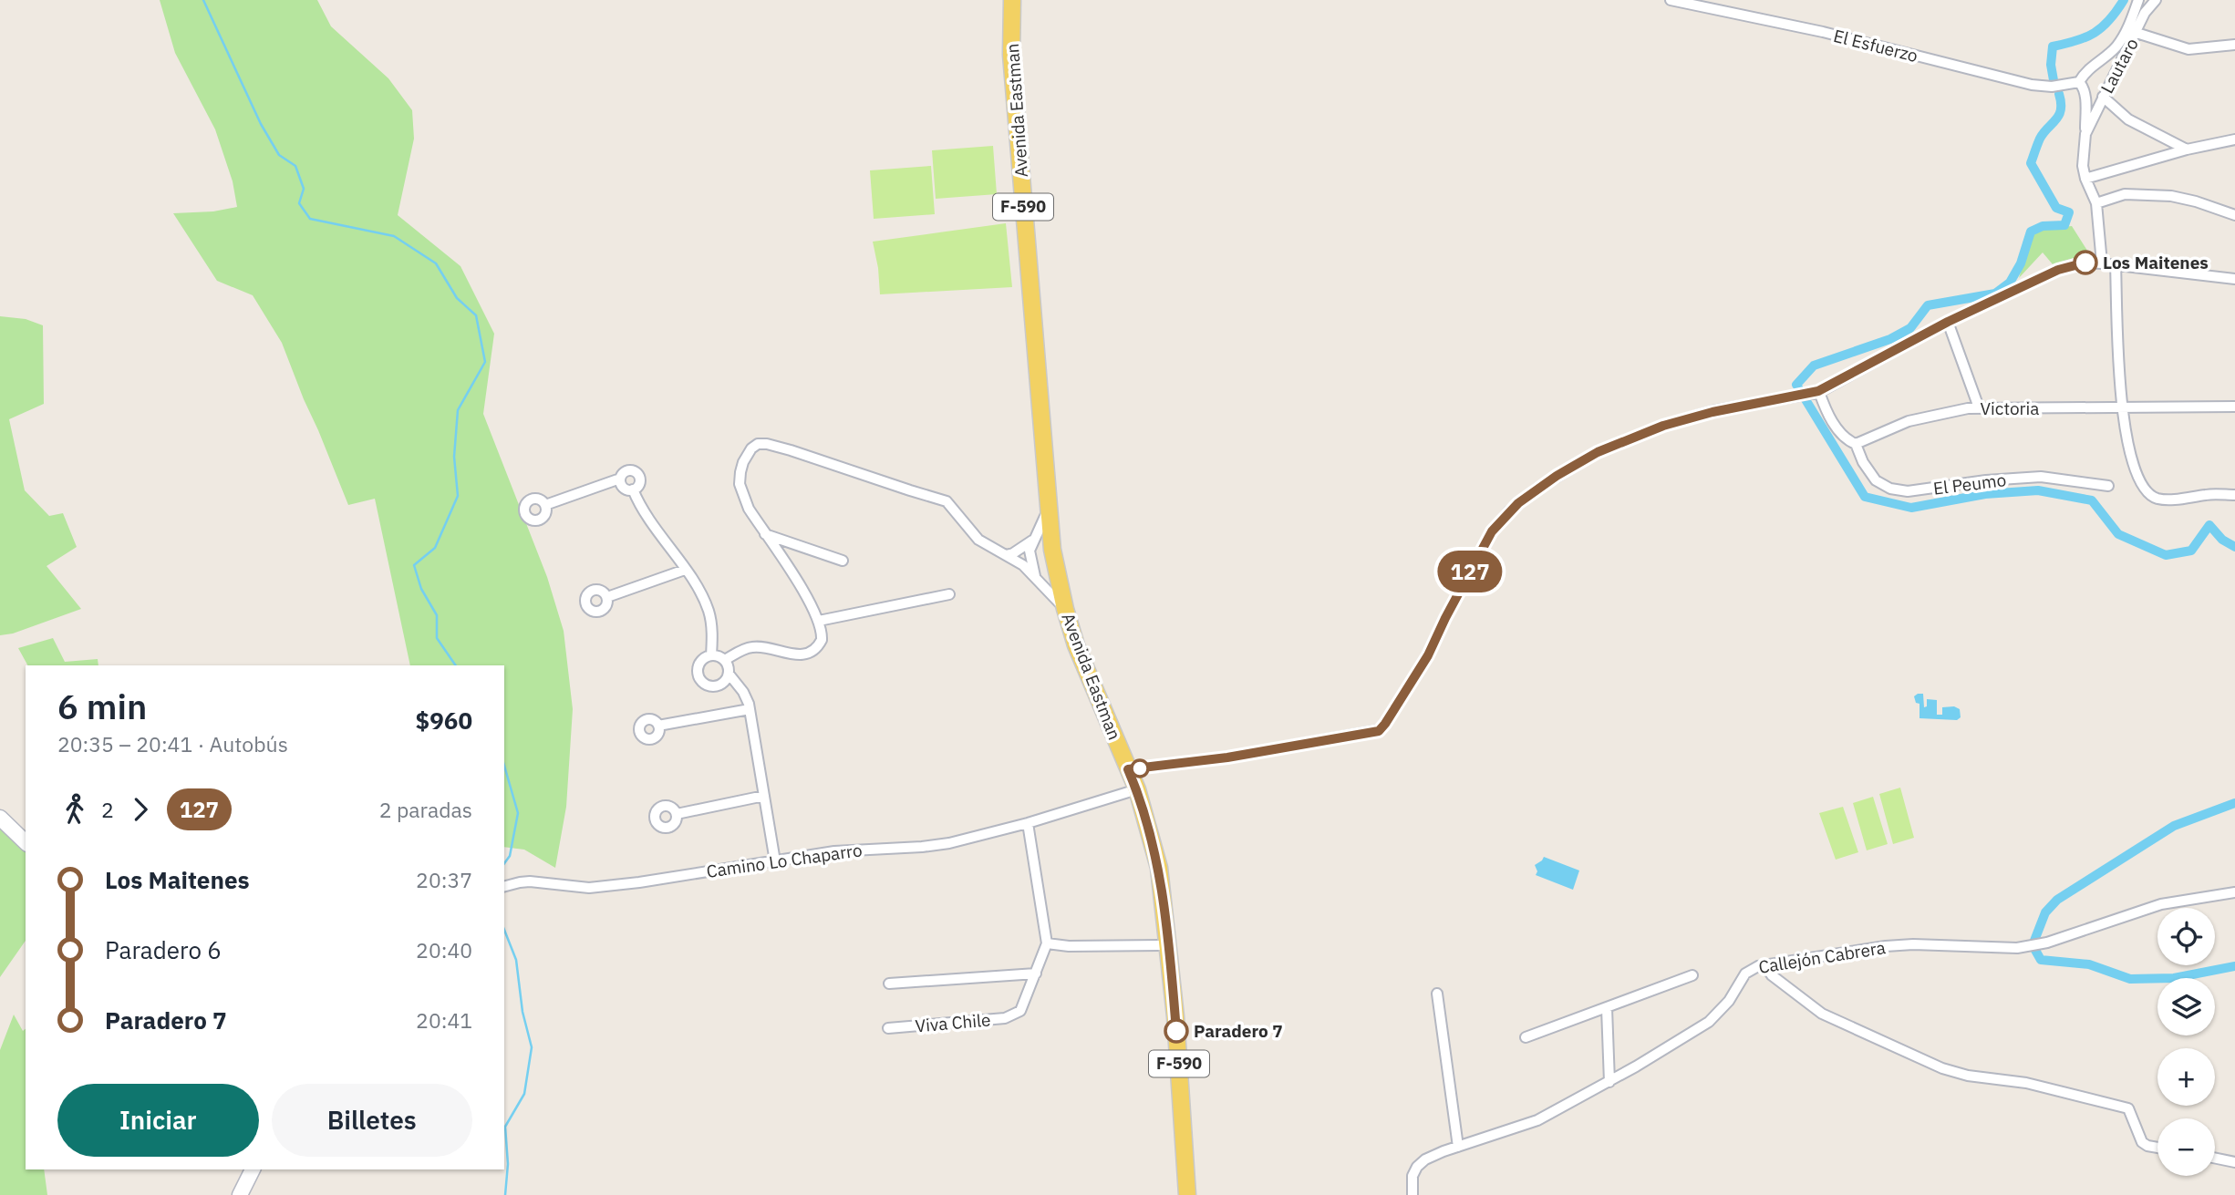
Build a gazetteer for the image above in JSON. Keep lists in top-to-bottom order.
{
  "streets": {
    "main road": ["Avenida Eastman", "F-590"],
    "street": [
      "El Esfuerzo",
      "Lautaro",
      "Victoria",
      "El Peumo",
      "Camino Lo Chaparro",
      "Callejón Cabrera",
      "Viva Chile"
    ]
  },
  "crossings": [
    ["El Esfuerzo", "Lautaro"],
    ["Avenida Eastman", "Camino Lo Chaparro"],
    ["Victoria", "El Peumo"],
    ["Camino Lo Chaparro", "Viva Chile"]
  ],
  "places": ["Los Maitenes", "Paradero 7"],
  "lines": ["bus line 127"],
  "page": {
    "on_map": "127",
    "heading": ["6 min", "20:35 – 20:41 · Autobús", "$960"],
    "legs": ["2", "127", "2 paradas"],
    "list": [
      {
        "name": "Los Maitenes",
        "value": "20:37"
      },
      {
        "name": "Paradero 6",
        "value": "20:40"
      },
      {
        "name": "Paradero 7",
        "value": "20:41"
      }
    ],
    "map_buttons": ["+", "−"],
    "buttons": ["Iniciar", "Billetes"]
  }
}
